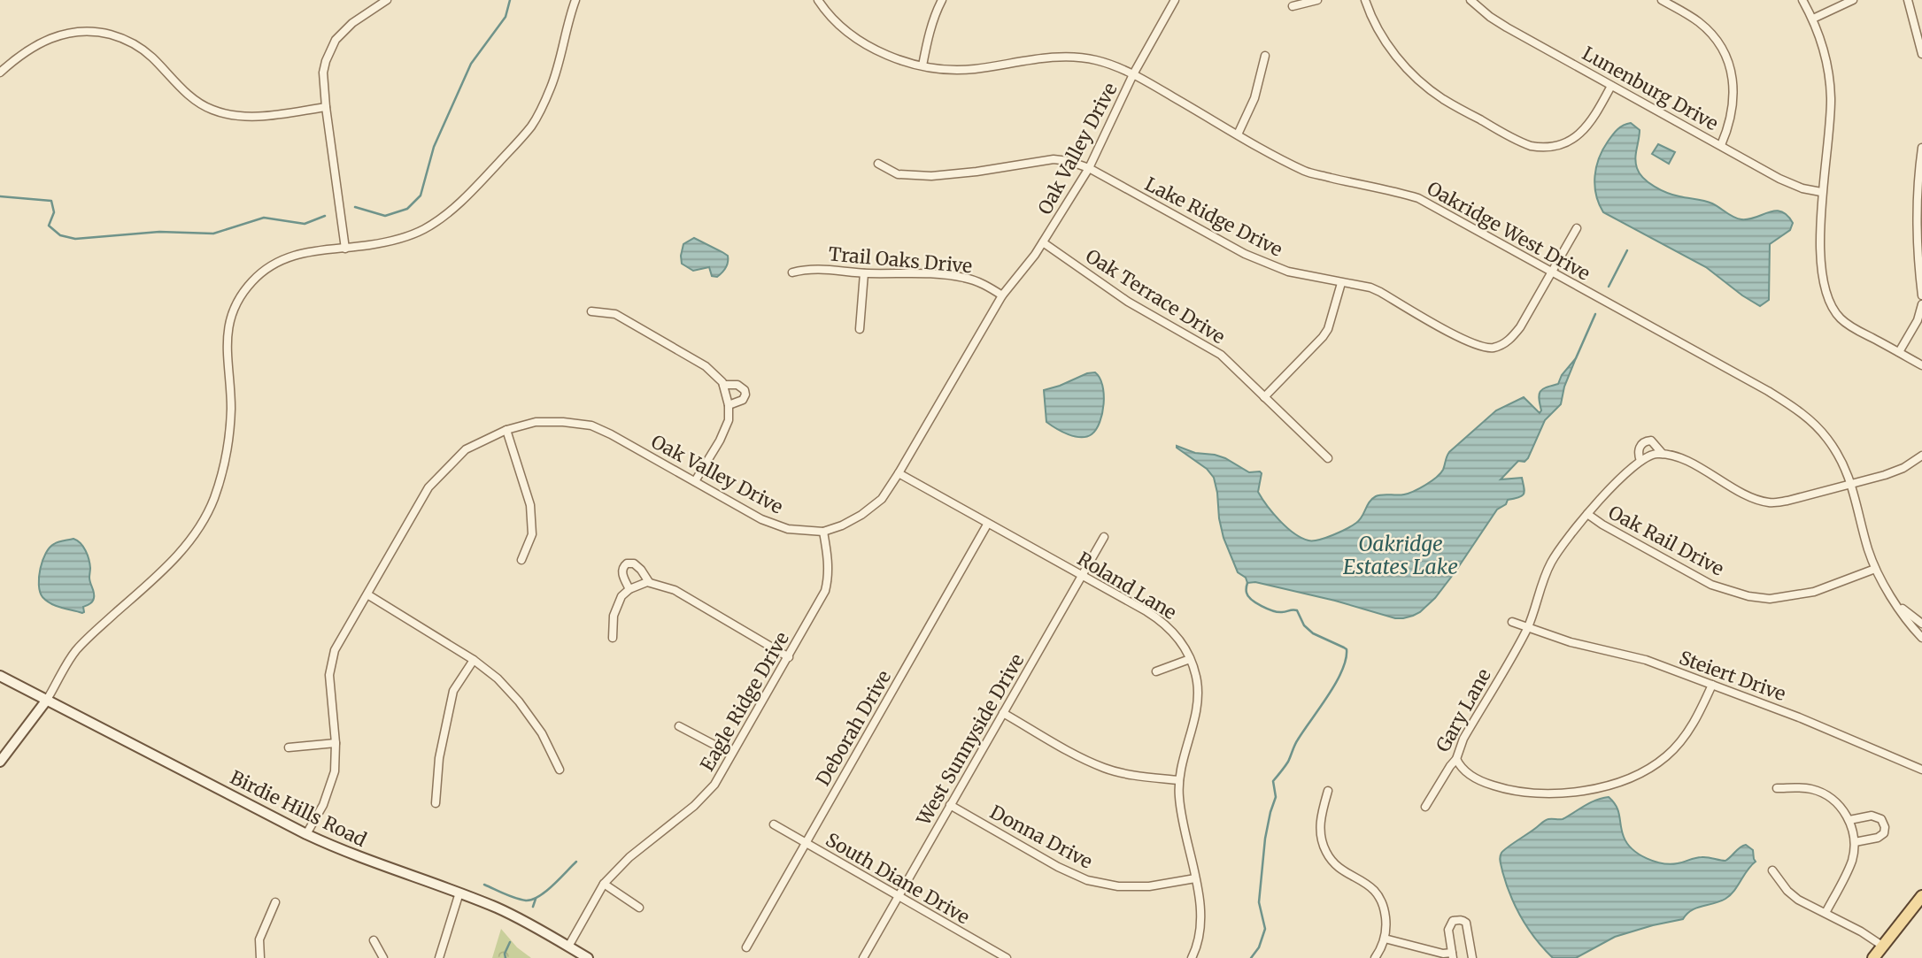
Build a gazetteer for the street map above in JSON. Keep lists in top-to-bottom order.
{
  "streets": {
    "main road": ["Birdie Hills Road"],
    "street": [
      "Lunenburg Drive",
      "Oak Valley Drive",
      "Lake Ridge Drive",
      "Oakridge West Drive",
      "Trail Oaks Drive",
      "Oak Terrace Drive",
      "Oak Rail Drive",
      "Roland Lane",
      "Steiert Drive",
      "Eagle Ridge Drive",
      "Gary Lane",
      "Deborah Drive",
      "West Sunnyside Drive",
      "Donna Drive",
      "South Diane Drive"
    ]
  },
  "crossings": [
    ["Oak Valley Drive", "Lake Ridge Drive"],
    ["Oak Valley Drive", "Oakridge West Drive"],
    ["Oak Valley Drive", "Trail Oaks Drive"],
    ["Oak Valley Drive", "Oak Terrace Drive"],
    ["Oak Valley Drive", "Roland Lane"],
    ["Oak Valley Drive", "Eagle Ridge Drive"],
    ["Oak Valley Drive", "Birdie Hills Road"],
    ["Lake Ridge Drive", "Oakridge West Drive"],
    ["Oakridge West Drive", "Oak Rail Drive"],
    ["Oak Rail Drive", "Gary Lane"],
    ["Roland Lane", "Deborah Drive"],
    ["Roland Lane", "West Sunnyside Drive"],
    ["Roland Lane", "Donna Drive"],
    ["Steiert Drive", "Gary Lane"],
    ["Eagle Ridge Drive", "Birdie Hills Road"],
    ["Deborah Drive", "South Diane Drive"],
    ["West Sunnyside Drive", "Donna Drive"],
    ["West Sunnyside Drive", "South Diane Drive"]
  ],
  "water": ["Oakridge Estates Lake"]
}
